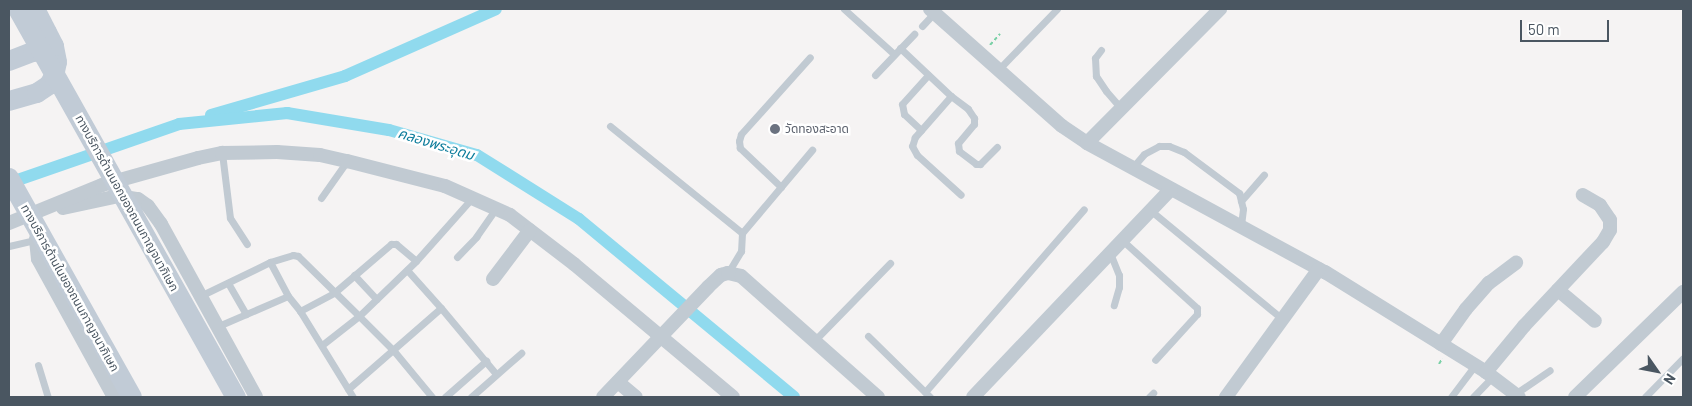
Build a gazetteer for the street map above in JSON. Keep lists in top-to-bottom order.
{
  "streets": {
    "main road": ["ทางบริการด้านนอกของถนนกาญจนาภิเษก", "ทางบริการด้านในของถนนกาญจนาภิเษก"]
  },
  "water": ["คลองพระอุดม"],
  "places": ["วัดทองสะอาด"],
  "scale_bar": "50 m",
  "north": "bottom right"
}
